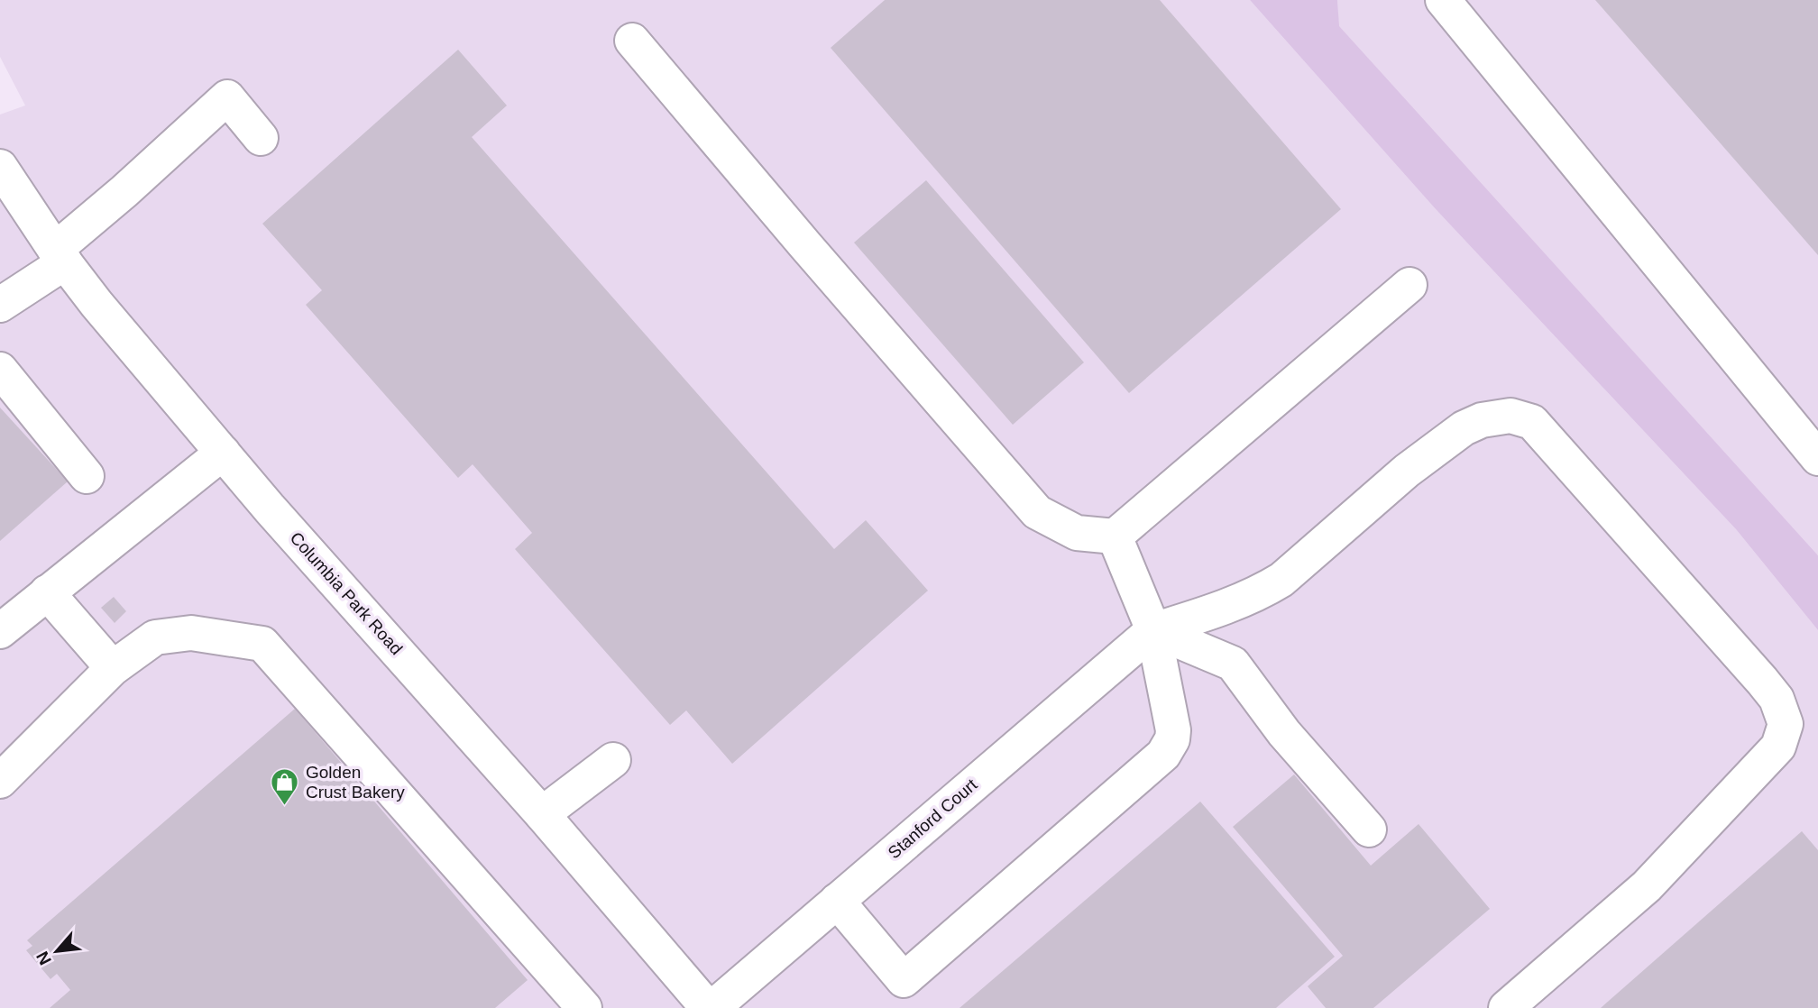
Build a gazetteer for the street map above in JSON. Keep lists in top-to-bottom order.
{
  "streets": {
    "street": ["Columbia Park Road", "Stanford Court"]
  },
  "crossings": [
    ["Columbia Park Road", "Stanford Court"]
  ],
  "places": {
    "shop": ["Golden Crust Bakery"]
  },
  "north": "bottom left"
}
